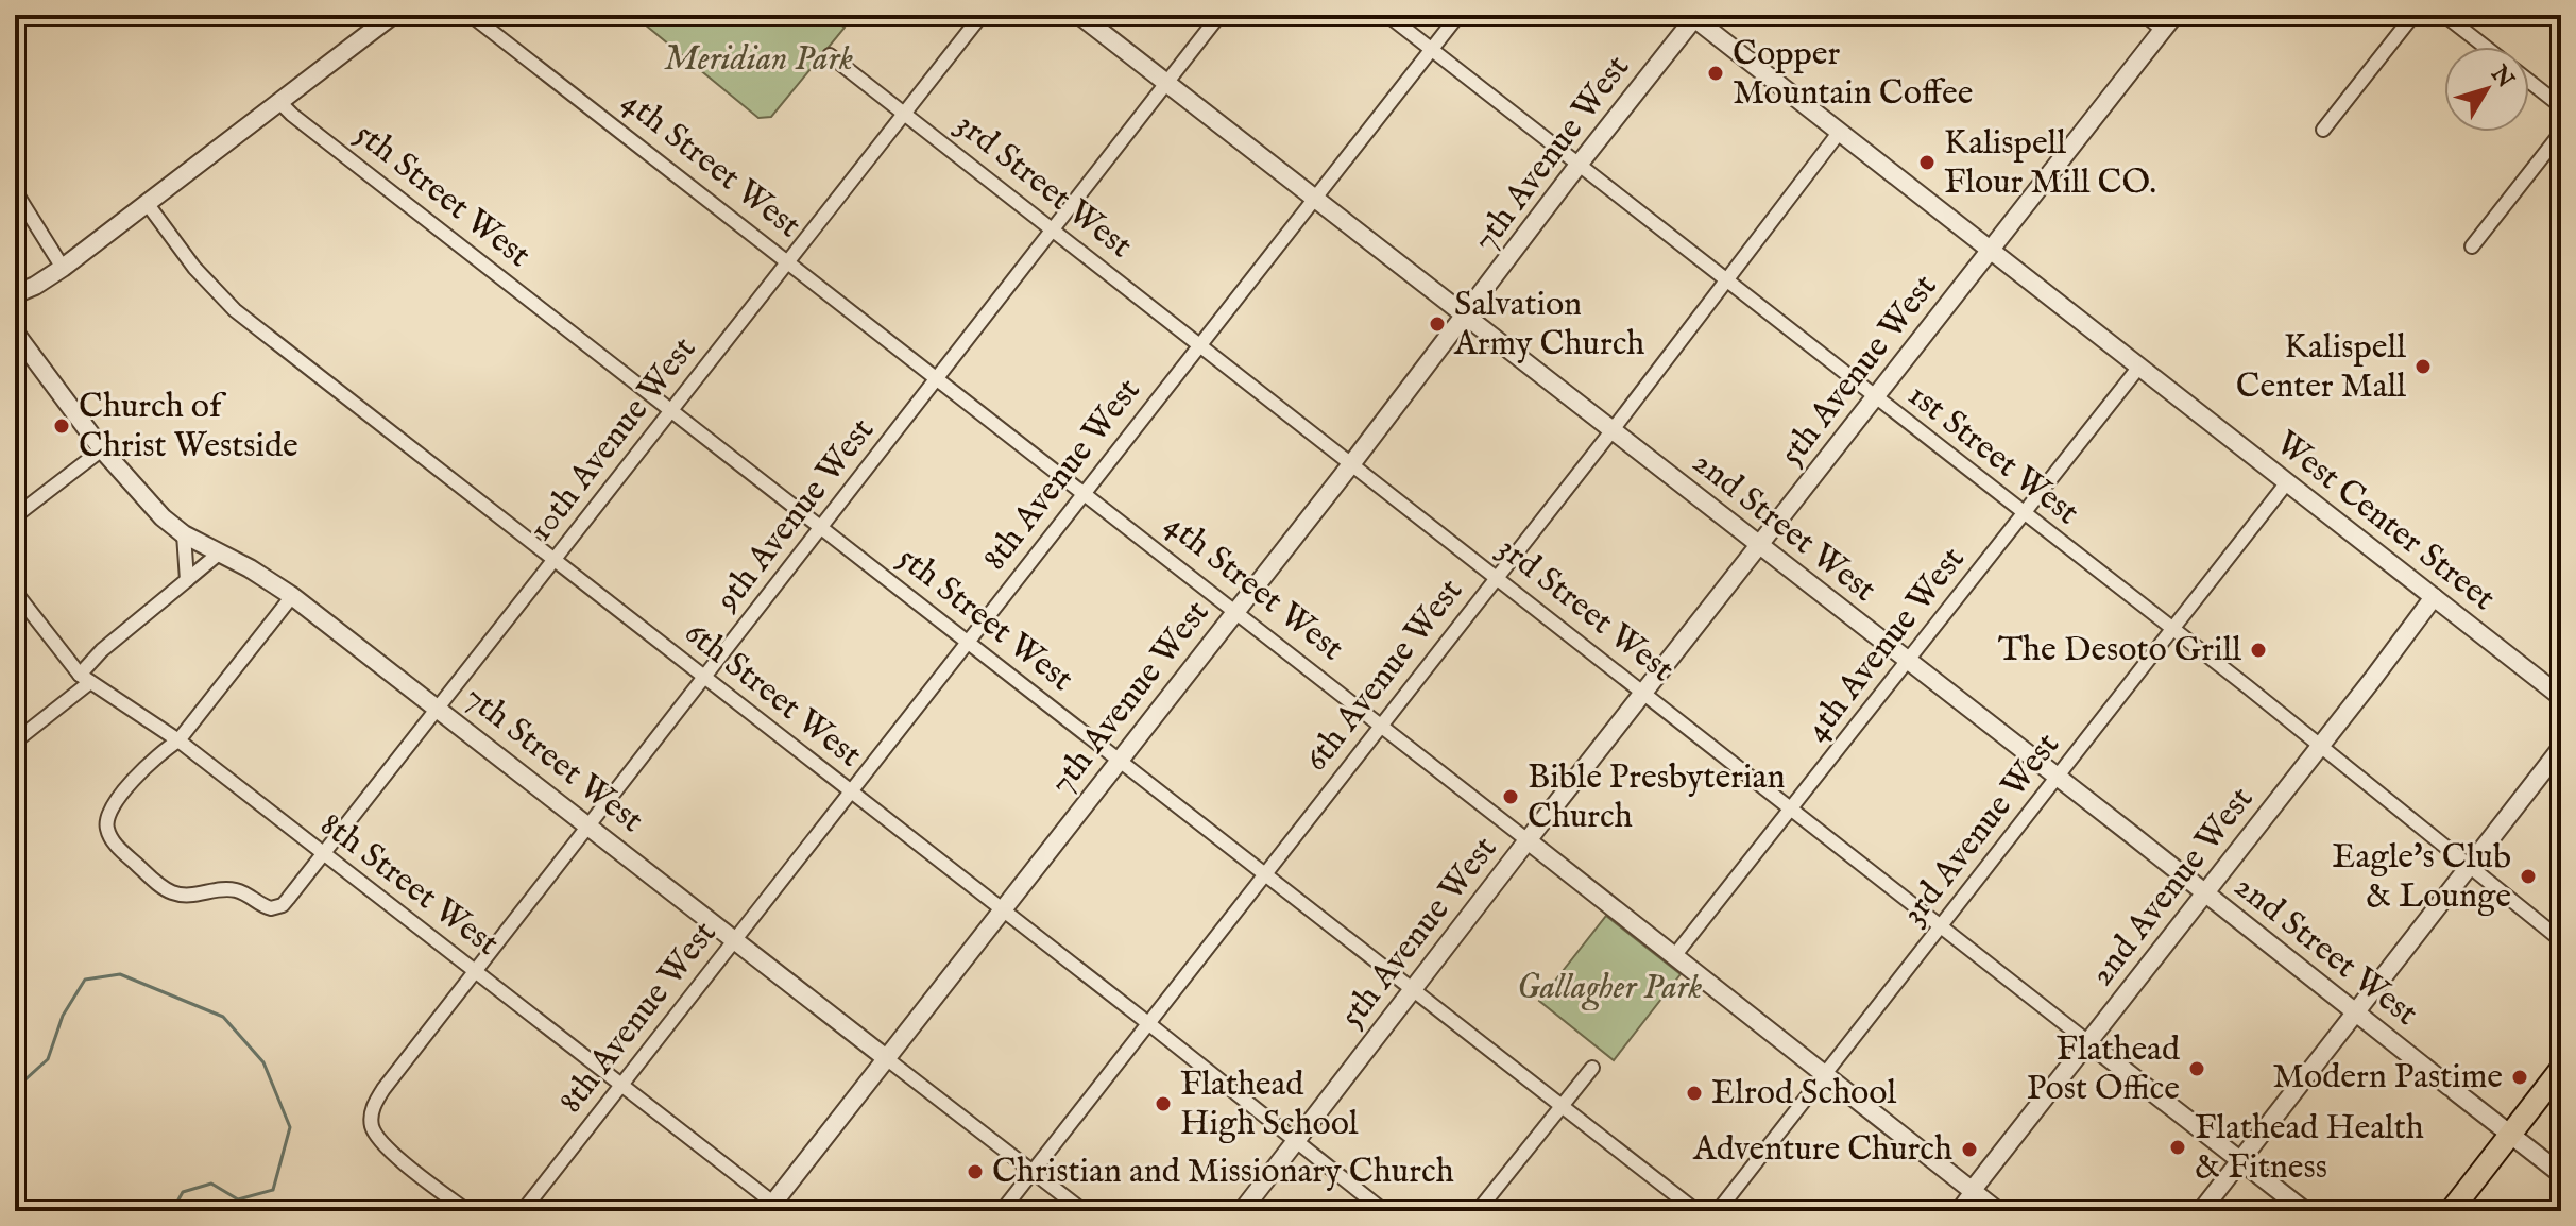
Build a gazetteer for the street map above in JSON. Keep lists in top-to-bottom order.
{
  "streets": {
    "street": [
      "7th Avenue West",
      "4th Street West",
      "3rd Street West",
      "5th Street West",
      "5th Avenue West",
      "10th Avenue West",
      "1st Street West",
      "8th Avenue West",
      "9th Avenue West",
      "West Center Street",
      "2nd Street West",
      "4th Avenue West",
      "6th Avenue West",
      "6th Street West",
      "7th Street West",
      "3rd Avenue West",
      "8th Street West",
      "2nd Avenue West"
    ]
  },
  "crossings": [
    ["7th Avenue West", "4th Street West"],
    ["7th Avenue West", "3rd Street West"],
    ["7th Avenue West", "5th Street West"],
    ["7th Avenue West", "1st Street West"],
    ["7th Avenue West", "West Center Street"],
    ["7th Avenue West", "2nd Street West"],
    ["7th Avenue West", "6th Street West"],
    ["7th Avenue West", "7th Street West"],
    ["7th Avenue West", "8th Street West"],
    ["4th Street West", "5th Avenue West"],
    ["4th Street West", "10th Avenue West"],
    ["4th Street West", "8th Avenue West"],
    ["4th Street West", "9th Avenue West"],
    ["4th Street West", "4th Avenue West"],
    ["4th Street West", "6th Avenue West"],
    ["4th Street West", "3rd Avenue West"],
    ["4th Street West", "2nd Avenue West"],
    ["3rd Street West", "5th Avenue West"],
    ["3rd Street West", "10th Avenue West"],
    ["3rd Street West", "8th Avenue West"],
    ["3rd Street West", "9th Avenue West"],
    ["3rd Street West", "4th Avenue West"],
    ["3rd Street West", "6th Avenue West"],
    ["3rd Street West", "3rd Avenue West"],
    ["3rd Street West", "2nd Avenue West"],
    ["5th Street West", "5th Avenue West"],
    ["5th Street West", "10th Avenue West"],
    ["5th Street West", "8th Avenue West"],
    ["5th Street West", "9th Avenue West"],
    ["5th Street West", "6th Avenue West"],
    ["5th Avenue West", "1st Street West"],
    ["5th Avenue West", "West Center Street"],
    ["5th Avenue West", "2nd Street West"],
    ["5th Avenue West", "6th Street West"],
    ["10th Avenue West", "6th Street West"],
    ["10th Avenue West", "7th Street West"],
    ["10th Avenue West", "8th Street West"],
    ["1st Street West", "8th Avenue West"],
    ["1st Street West", "4th Avenue West"],
    ["1st Street West", "6th Avenue West"],
    ["1st Street West", "3rd Avenue West"],
    ["1st Street West", "2nd Avenue West"],
    ["8th Avenue West", "2nd Street West"],
    ["8th Avenue West", "6th Street West"],
    ["8th Avenue West", "7th Street West"],
    ["8th Avenue West", "8th Street West"],
    ["9th Avenue West", "2nd Street West"],
    ["9th Avenue West", "6th Street West"],
    ["9th Avenue West", "7th Street West"],
    ["9th Avenue West", "8th Street West"],
    ["West Center Street", "4th Avenue West"],
    ["West Center Street", "6th Avenue West"],
    ["West Center Street", "3rd Avenue West"],
    ["West Center Street", "2nd Avenue West"],
    ["2nd Street West", "4th Avenue West"],
    ["2nd Street West", "6th Avenue West"],
    ["2nd Street West", "3rd Avenue West"],
    ["2nd Street West", "2nd Avenue West"],
    ["6th Avenue West", "6th Street West"],
    ["6th Avenue West", "7th Street West"]
  ],
  "parks": ["Meridian Park", "Gallagher Park"],
  "places": [
    "Copper Mountain Coffee",
    "Kalispell Flour Mill CO.",
    "Salvation Army Church",
    "Kalispell Center Mall",
    "Church of Christ Westside",
    "The Desoto Grill",
    "Bible Presbyterian Church",
    "Eagle's Club & Lounge",
    "Flathead Post Office",
    "Modern Pastime",
    "Elrod School",
    "Flathead High School",
    "Flathead Health & Fitness",
    "Adventure Church",
    "Christian and Missionary Church"
  ],
  "north": "top right"
}
